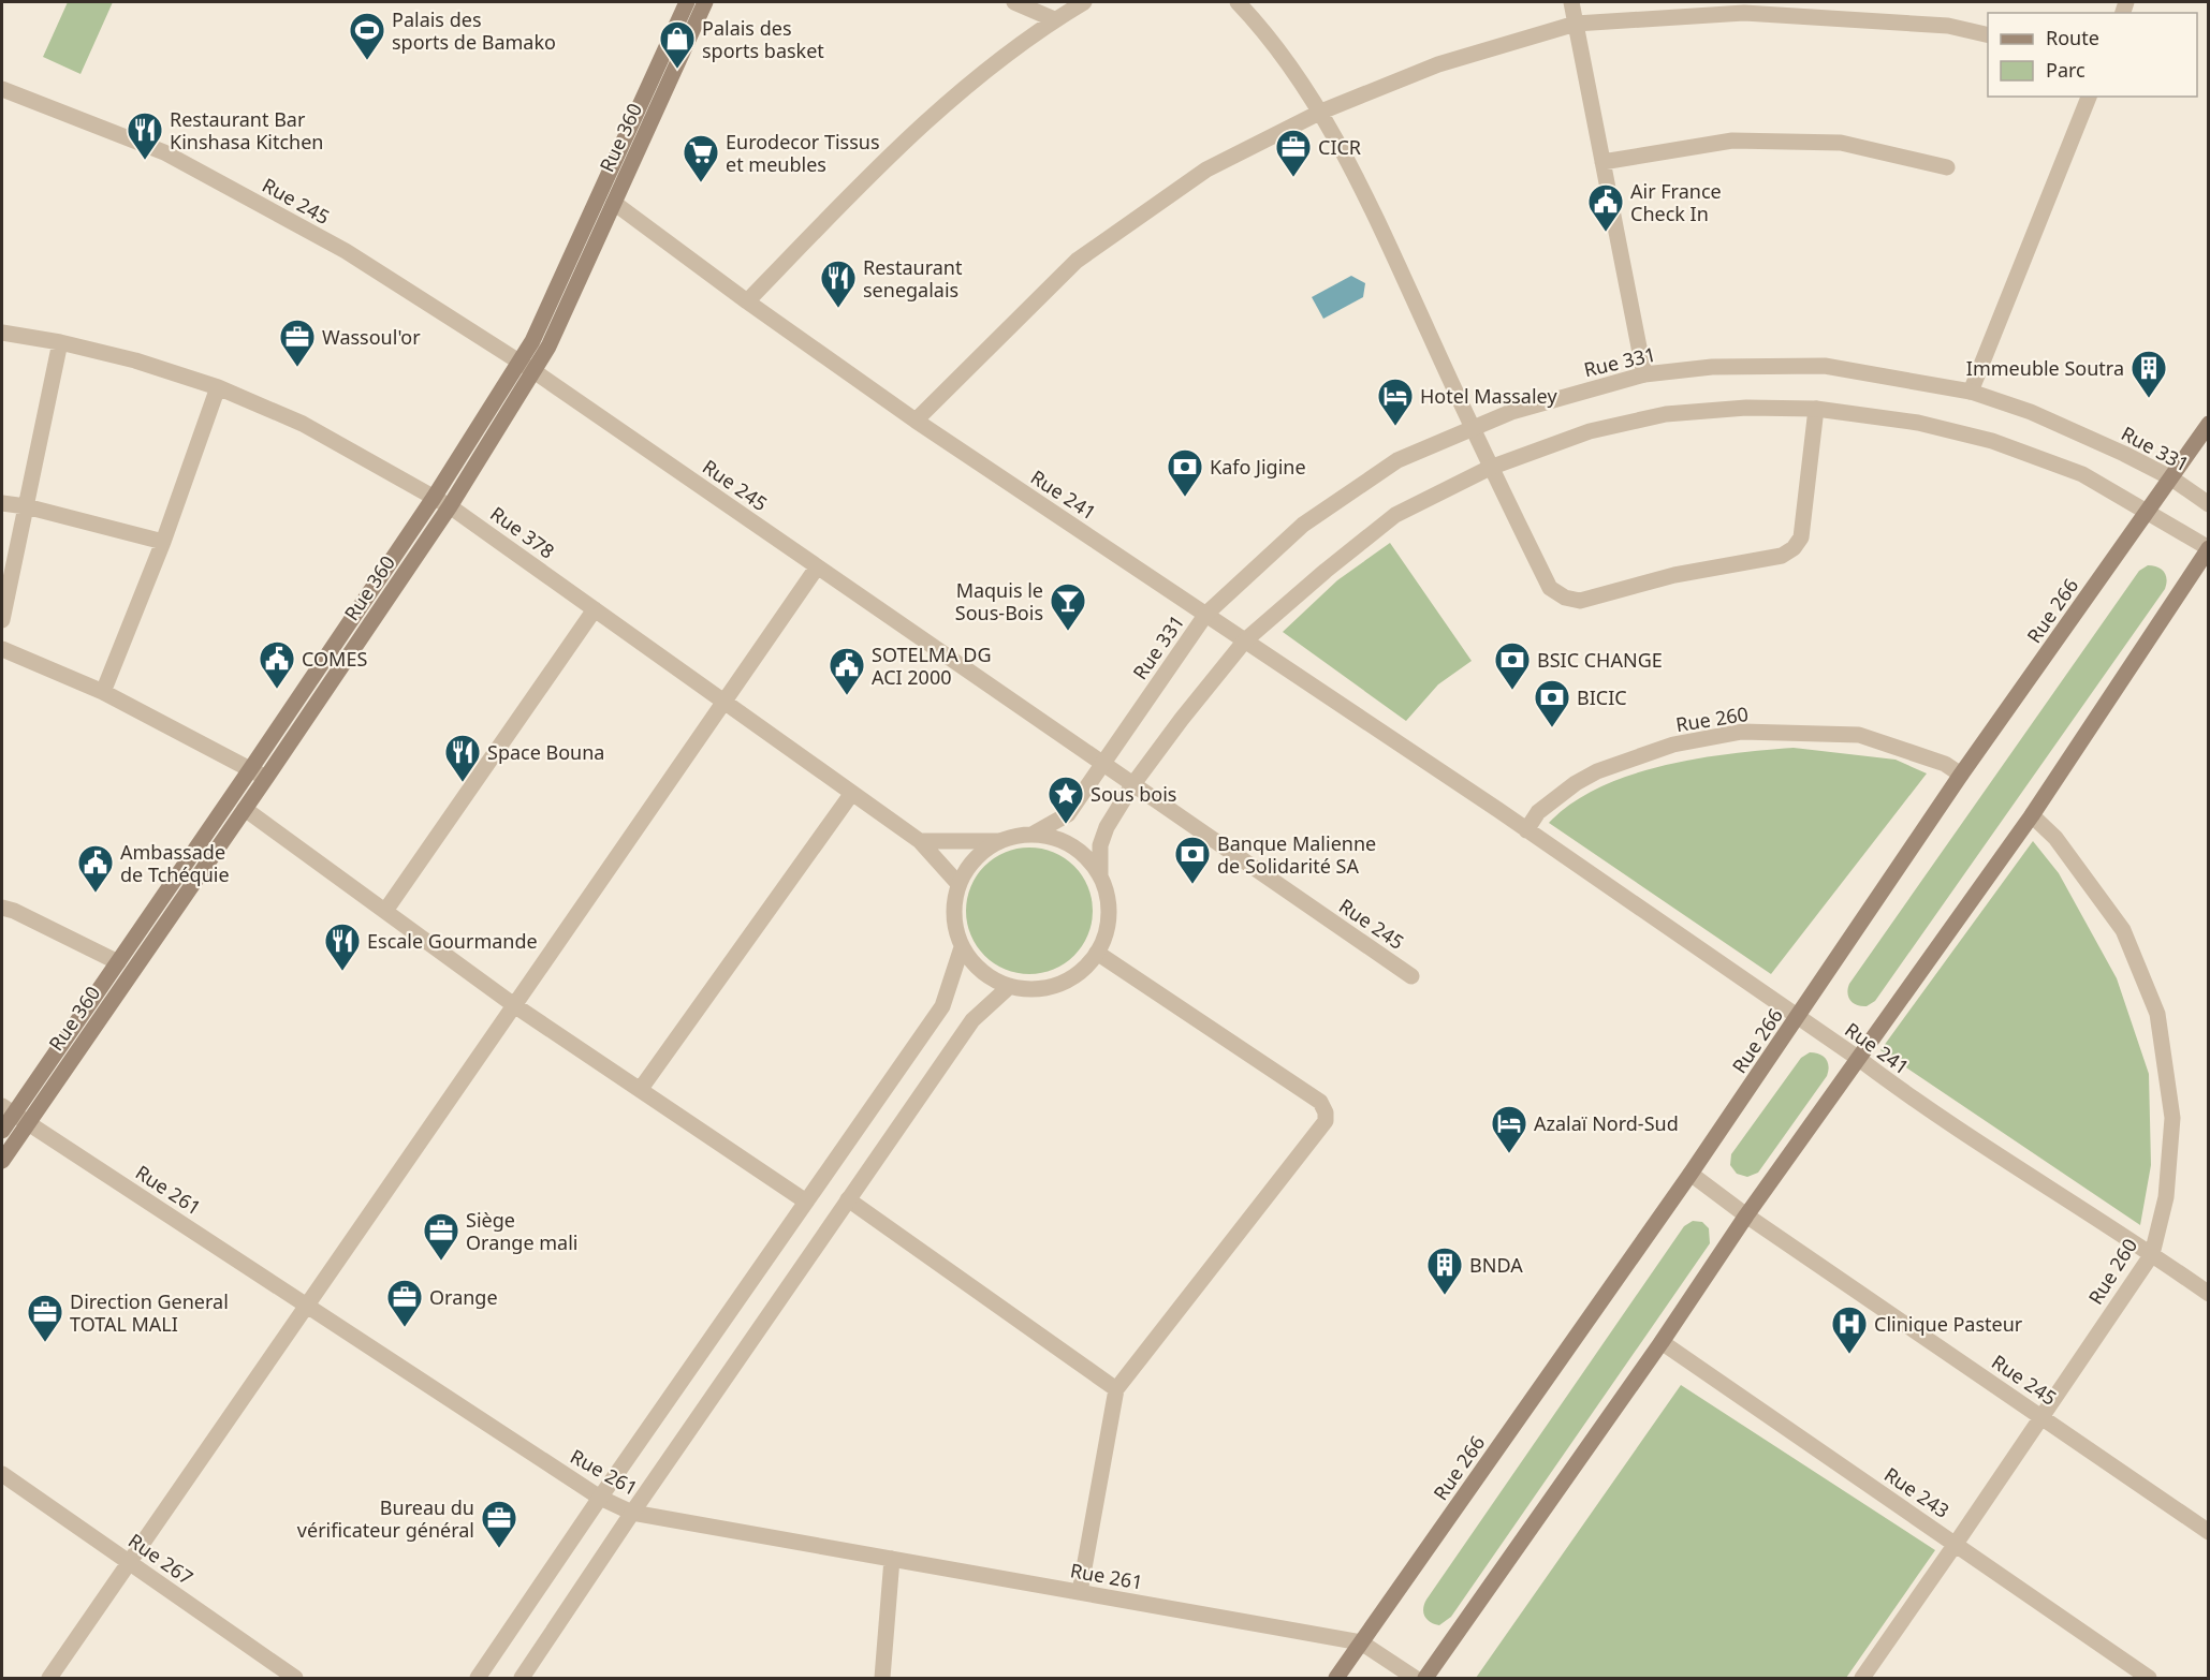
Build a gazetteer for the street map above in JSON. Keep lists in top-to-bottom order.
{
  "streets": {
    "main road": ["Rue 360", "Rue 266"],
    "street": [
      "Rue 245",
      "Rue 331",
      "Rue 241",
      "Rue 378",
      "Rue 260",
      "Rue 261",
      "Rue 243",
      "Rue 267"
    ]
  },
  "crossings": [
    ["Rue 360", "Rue 245"],
    ["Rue 360", "Rue 241"],
    ["Rue 360", "Rue 378"],
    ["Rue 360", "Rue 261"],
    ["Rue 245", "Rue 331"],
    ["Rue 245", "Rue 266"],
    ["Rue 245", "Rue 260"],
    ["Rue 331", "Rue 241"],
    ["Rue 331", "Rue 378"],
    ["Rue 331", "Rue 266"],
    ["Rue 241", "Rue 266"],
    ["Rue 241", "Rue 260"],
    ["Rue 266", "Rue 260"],
    ["Rue 266", "Rue 261"],
    ["Rue 260", "Rue 243"]
  ],
  "places": {
    "sports": ["Palais des sports de Bamako"],
    "shop": ["Palais des sports basket"],
    "restaurant": [
      "Restaurant Bar Kinshasa Kitchen",
      "Restaurant senegalais",
      "Space Bouna",
      "Escale Gourmande"
    ],
    "office": [
      "CICR",
      "Wassoul'or",
      "Siège Orange mali",
      "Orange",
      "Direction General TOTAL MALI",
      "Bureau du vérificateur général"
    ],
    "supermarket": ["Eurodecor Tissus et meubles"],
    "public building": [
      "Air France Check In",
      "COMES",
      "SOTELMA DG ACI 2000",
      "Ambassade de Tchéquie"
    ],
    "building": ["Immeuble Soutra", "BNDA"],
    "hotel": ["Hotel Massaley", "Azalaï Nord-Sud"],
    "bank": [
      "Kafo Jigine",
      "BSIC CHANGE",
      "BICIC",
      "Banque Malienne de Solidarité SA"
    ],
    "bar": ["Maquis le Sous-Bois"],
    "place": ["Sous bois"],
    "hospital": ["Clinique Pasteur"]
  },
  "legend": ["Route", "Parc"]
}
